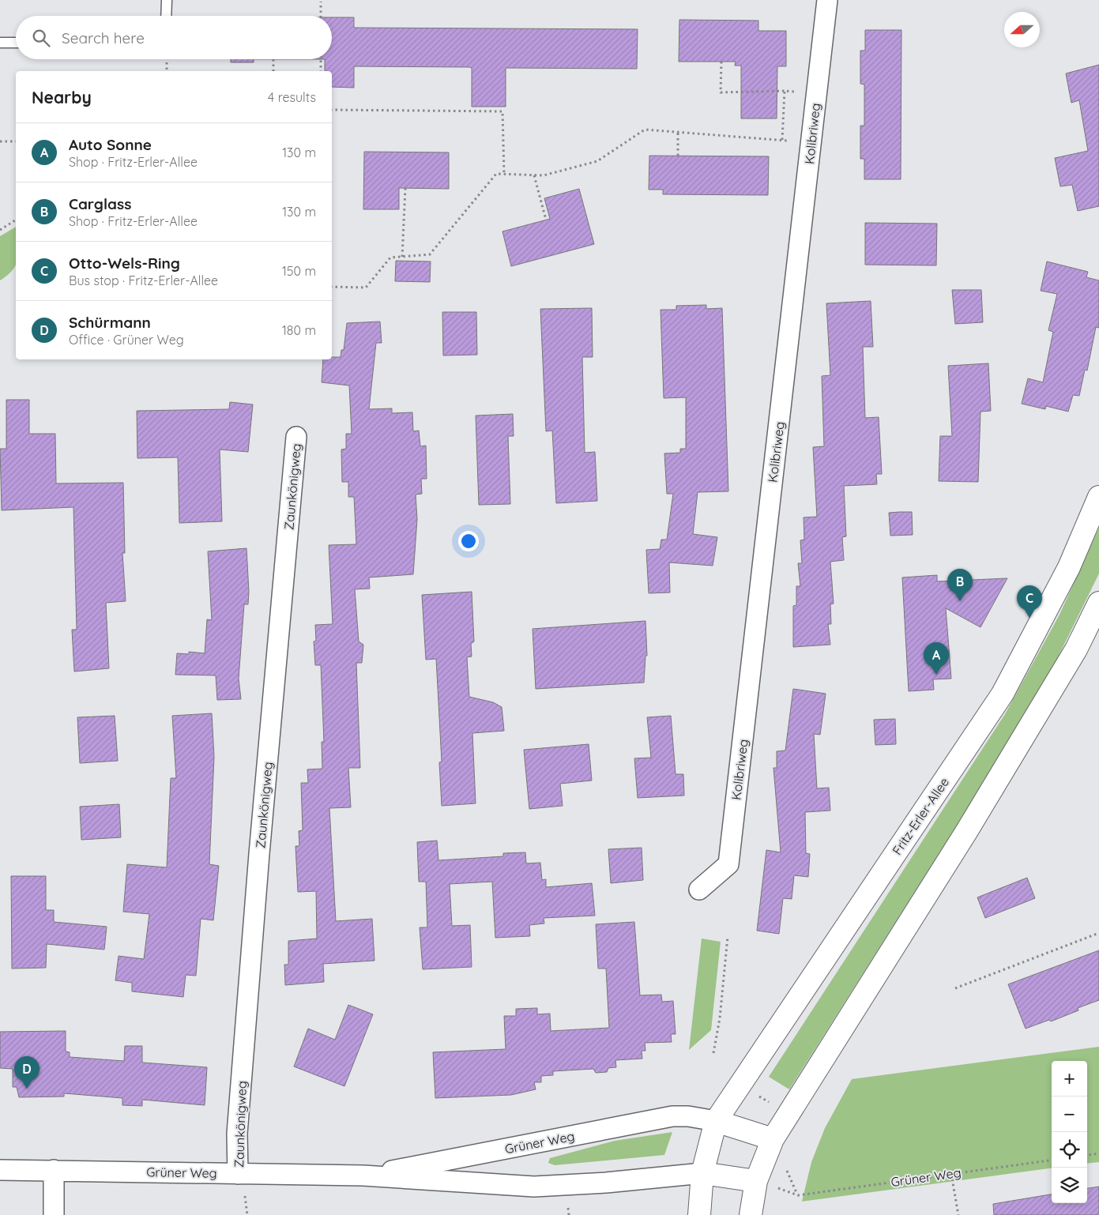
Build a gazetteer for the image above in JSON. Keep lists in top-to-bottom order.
{
  "streets": {
    "street": [
      "Kolibriweg",
      "Zaunkönigweg",
      "Fritz-Erler-Allee",
      "Grüner Weg"
    ]
  },
  "crossings": [
    ["Zaunkönigweg", "Grüner Weg"],
    ["Fritz-Erler-Allee", "Grüner Weg"]
  ],
  "north": "left",
  "page": {
    "search": "Search here",
    "heading": ["Nearby", "4 results"],
    "list": [
      {
        "mark": "A",
        "name": "Auto Sonne",
        "note": "Shop · Fritz-Erler-Allee",
        "value": "130 m"
      },
      {
        "mark": "B",
        "name": "Carglass",
        "note": "Shop · Fritz-Erler-Allee",
        "value": "130 m"
      },
      {
        "mark": "C",
        "name": "Otto-Wels-Ring",
        "note": "Bus stop · Fritz-Erler-Allee",
        "value": "150 m"
      },
      {
        "mark": "D",
        "name": "Schürmann",
        "note": "Office · Grüner Weg",
        "value": "180 m"
      }
    ],
    "pins": [
      "B",
      "C",
      "A",
      "D"
    ],
    "map_buttons": ["+", "−"]
  }
}
